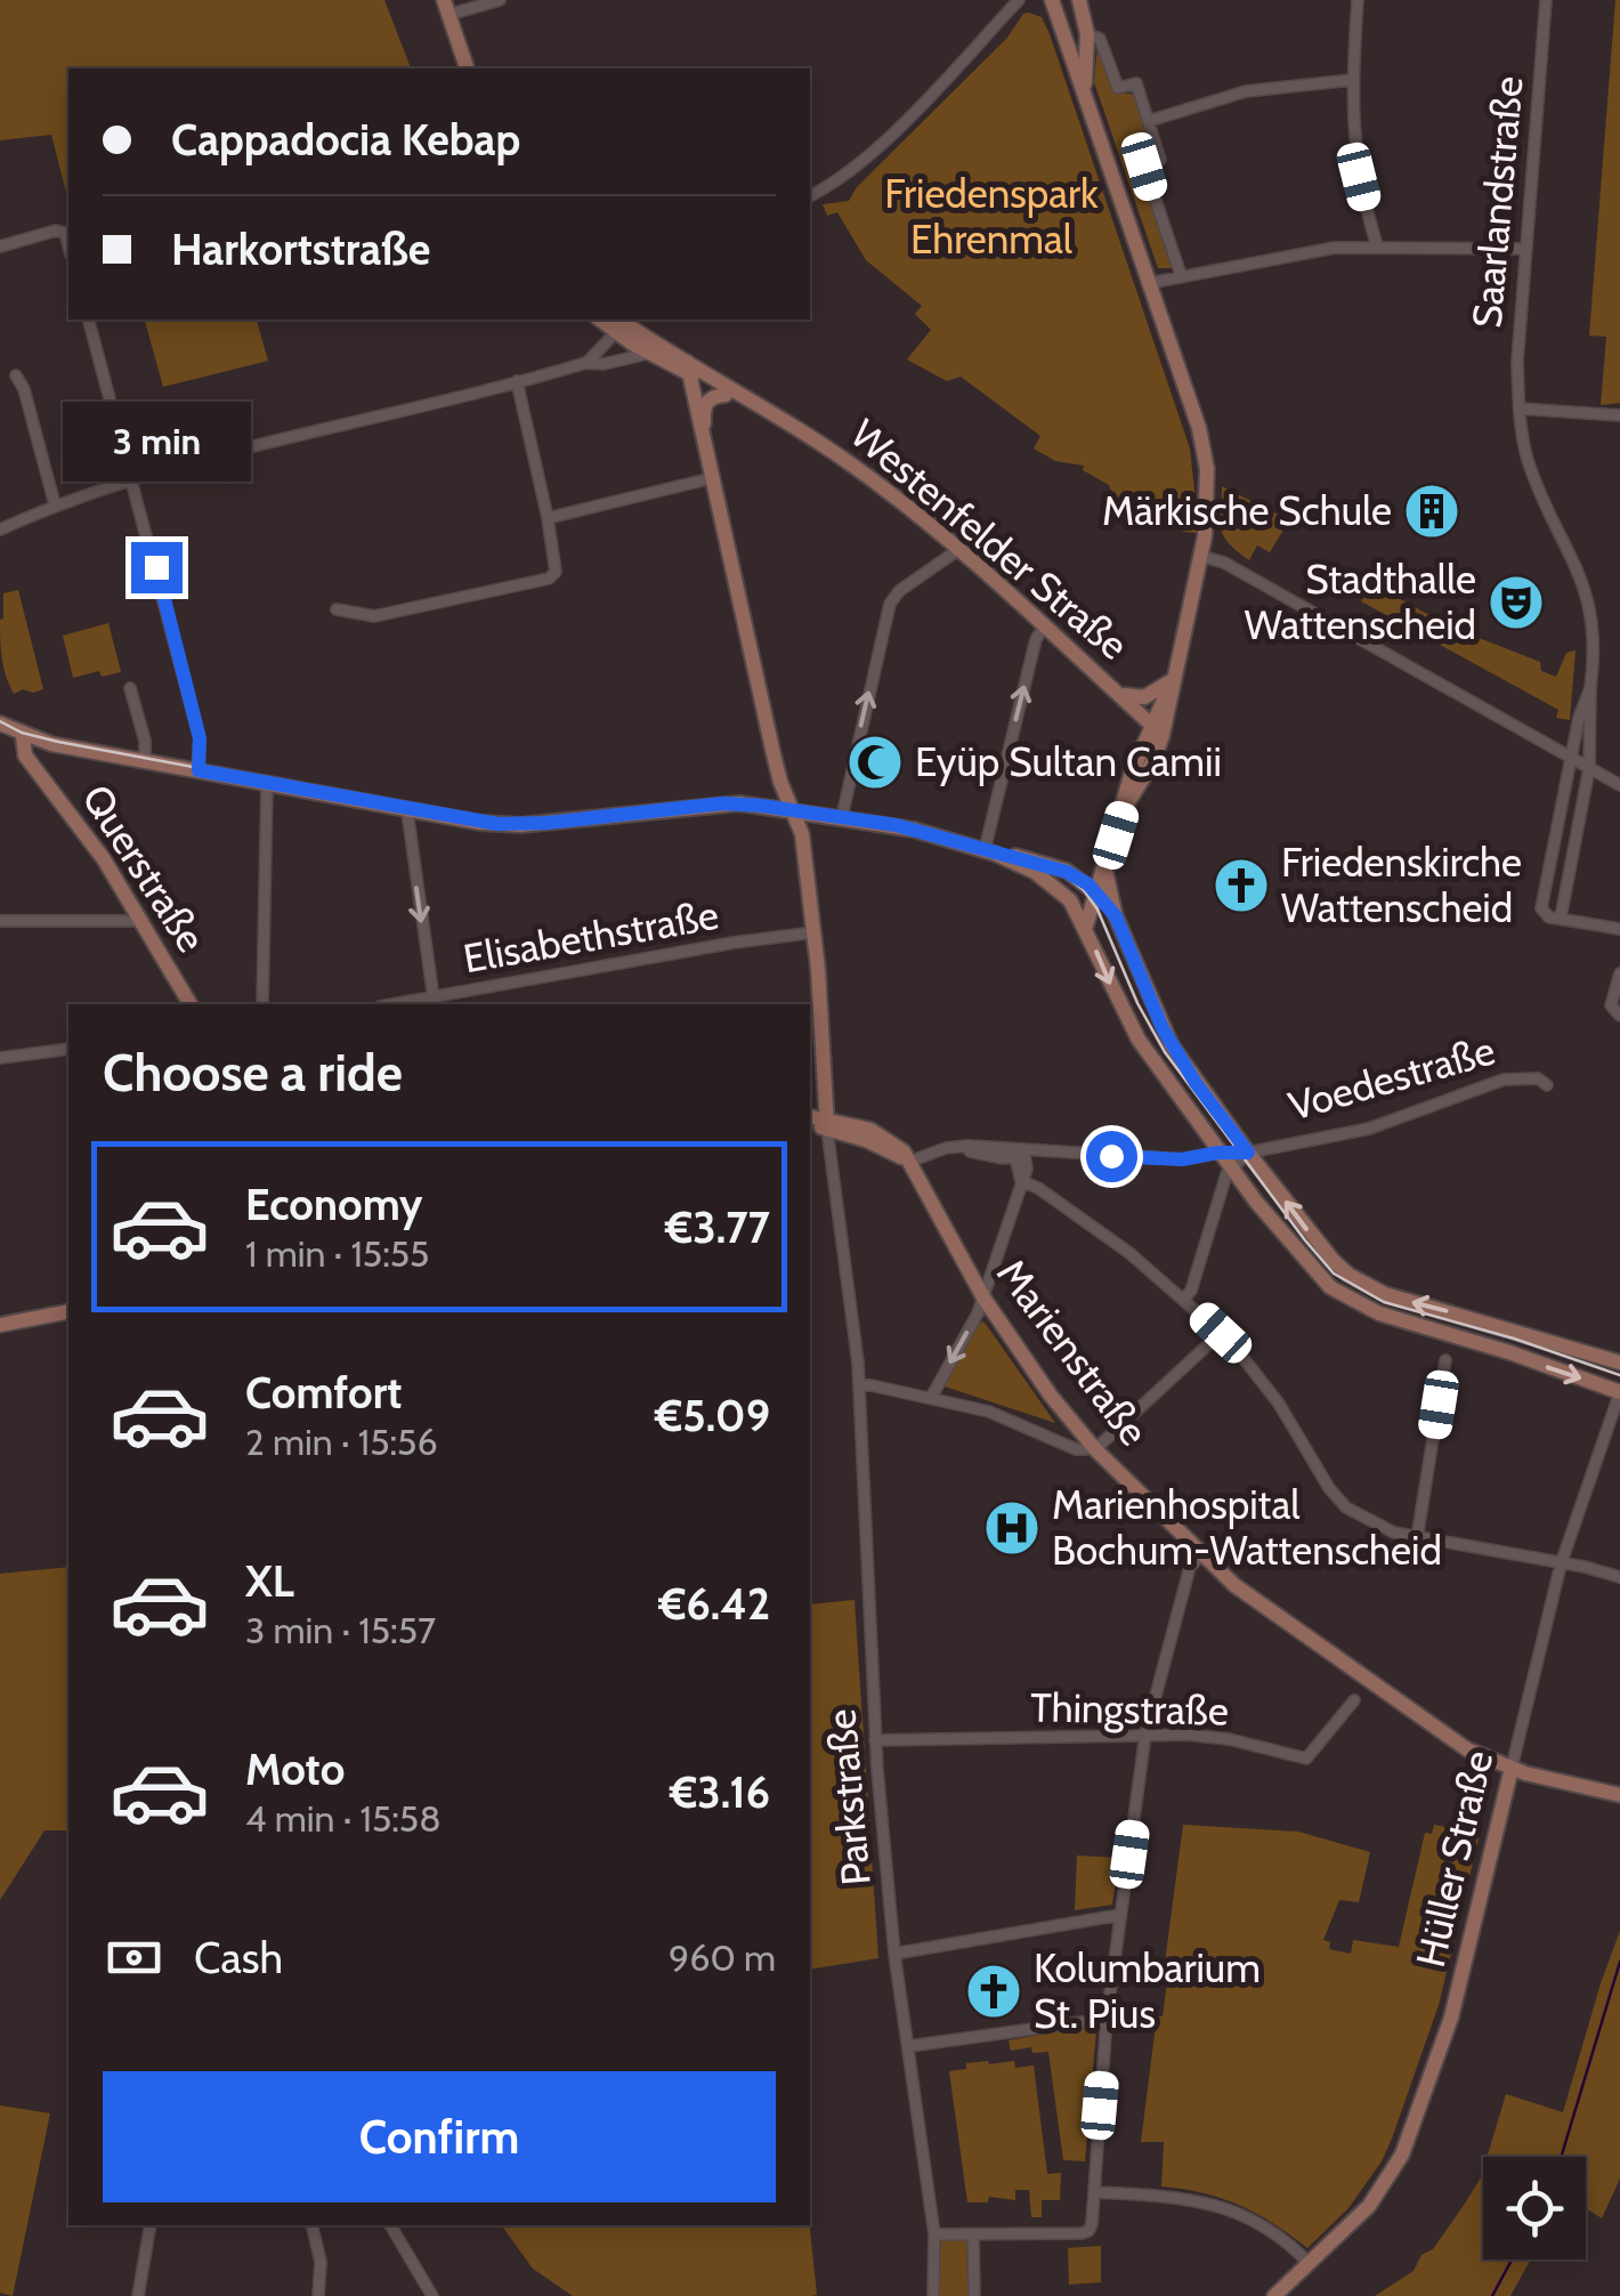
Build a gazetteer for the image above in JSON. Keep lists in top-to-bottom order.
{
  "streets": {
    "street": [
      "Saarlandstraße",
      "Westenfelder Straße",
      "Querstraße",
      "Elisabethstraße",
      "Voedestraße",
      "Marienstraße",
      "Thingstraße",
      "Parkstraße",
      "Hüller Straße"
    ]
  },
  "crossings": [
    ["Voedestraße", "Marienstraße"],
    ["Marienstraße", "Hüller Straße"],
    ["Thingstraße", "Parkstraße"]
  ],
  "parks": ["Friedenspark Ehrenmal"],
  "places": {
    "building": ["Märkische Schule"],
    "theatre": ["Stadthalle Wattenscheid"],
    "mosque": ["Eyüp Sultan Camii"],
    "church": ["Friedenskirche Wattenscheid", "Kolumbarium St. Pius"],
    "hospital": ["Marienhospital Bochum-Wattenscheid"]
  },
  "page": {
    "banner": ["Cappadocia Kebap", "Harkortstraße"],
    "bubble": "3 min",
    "heading": "Choose a ride",
    "list": [
      {
        "name": "Economy",
        "note": "1 min · 15:55",
        "value": "€3.77"
      },
      {
        "name": "Comfort",
        "note": "2 min · 15:56",
        "value": "€5.09"
      },
      {
        "name": "XL",
        "note": "3 min · 15:57",
        "value": "€6.42"
      },
      {
        "name": "Moto",
        "note": "4 min · 15:58",
        "value": "€3.16"
      }
    ],
    "pay": ["Cash", "960 m"],
    "buttons": "Confirm"
  }
}
